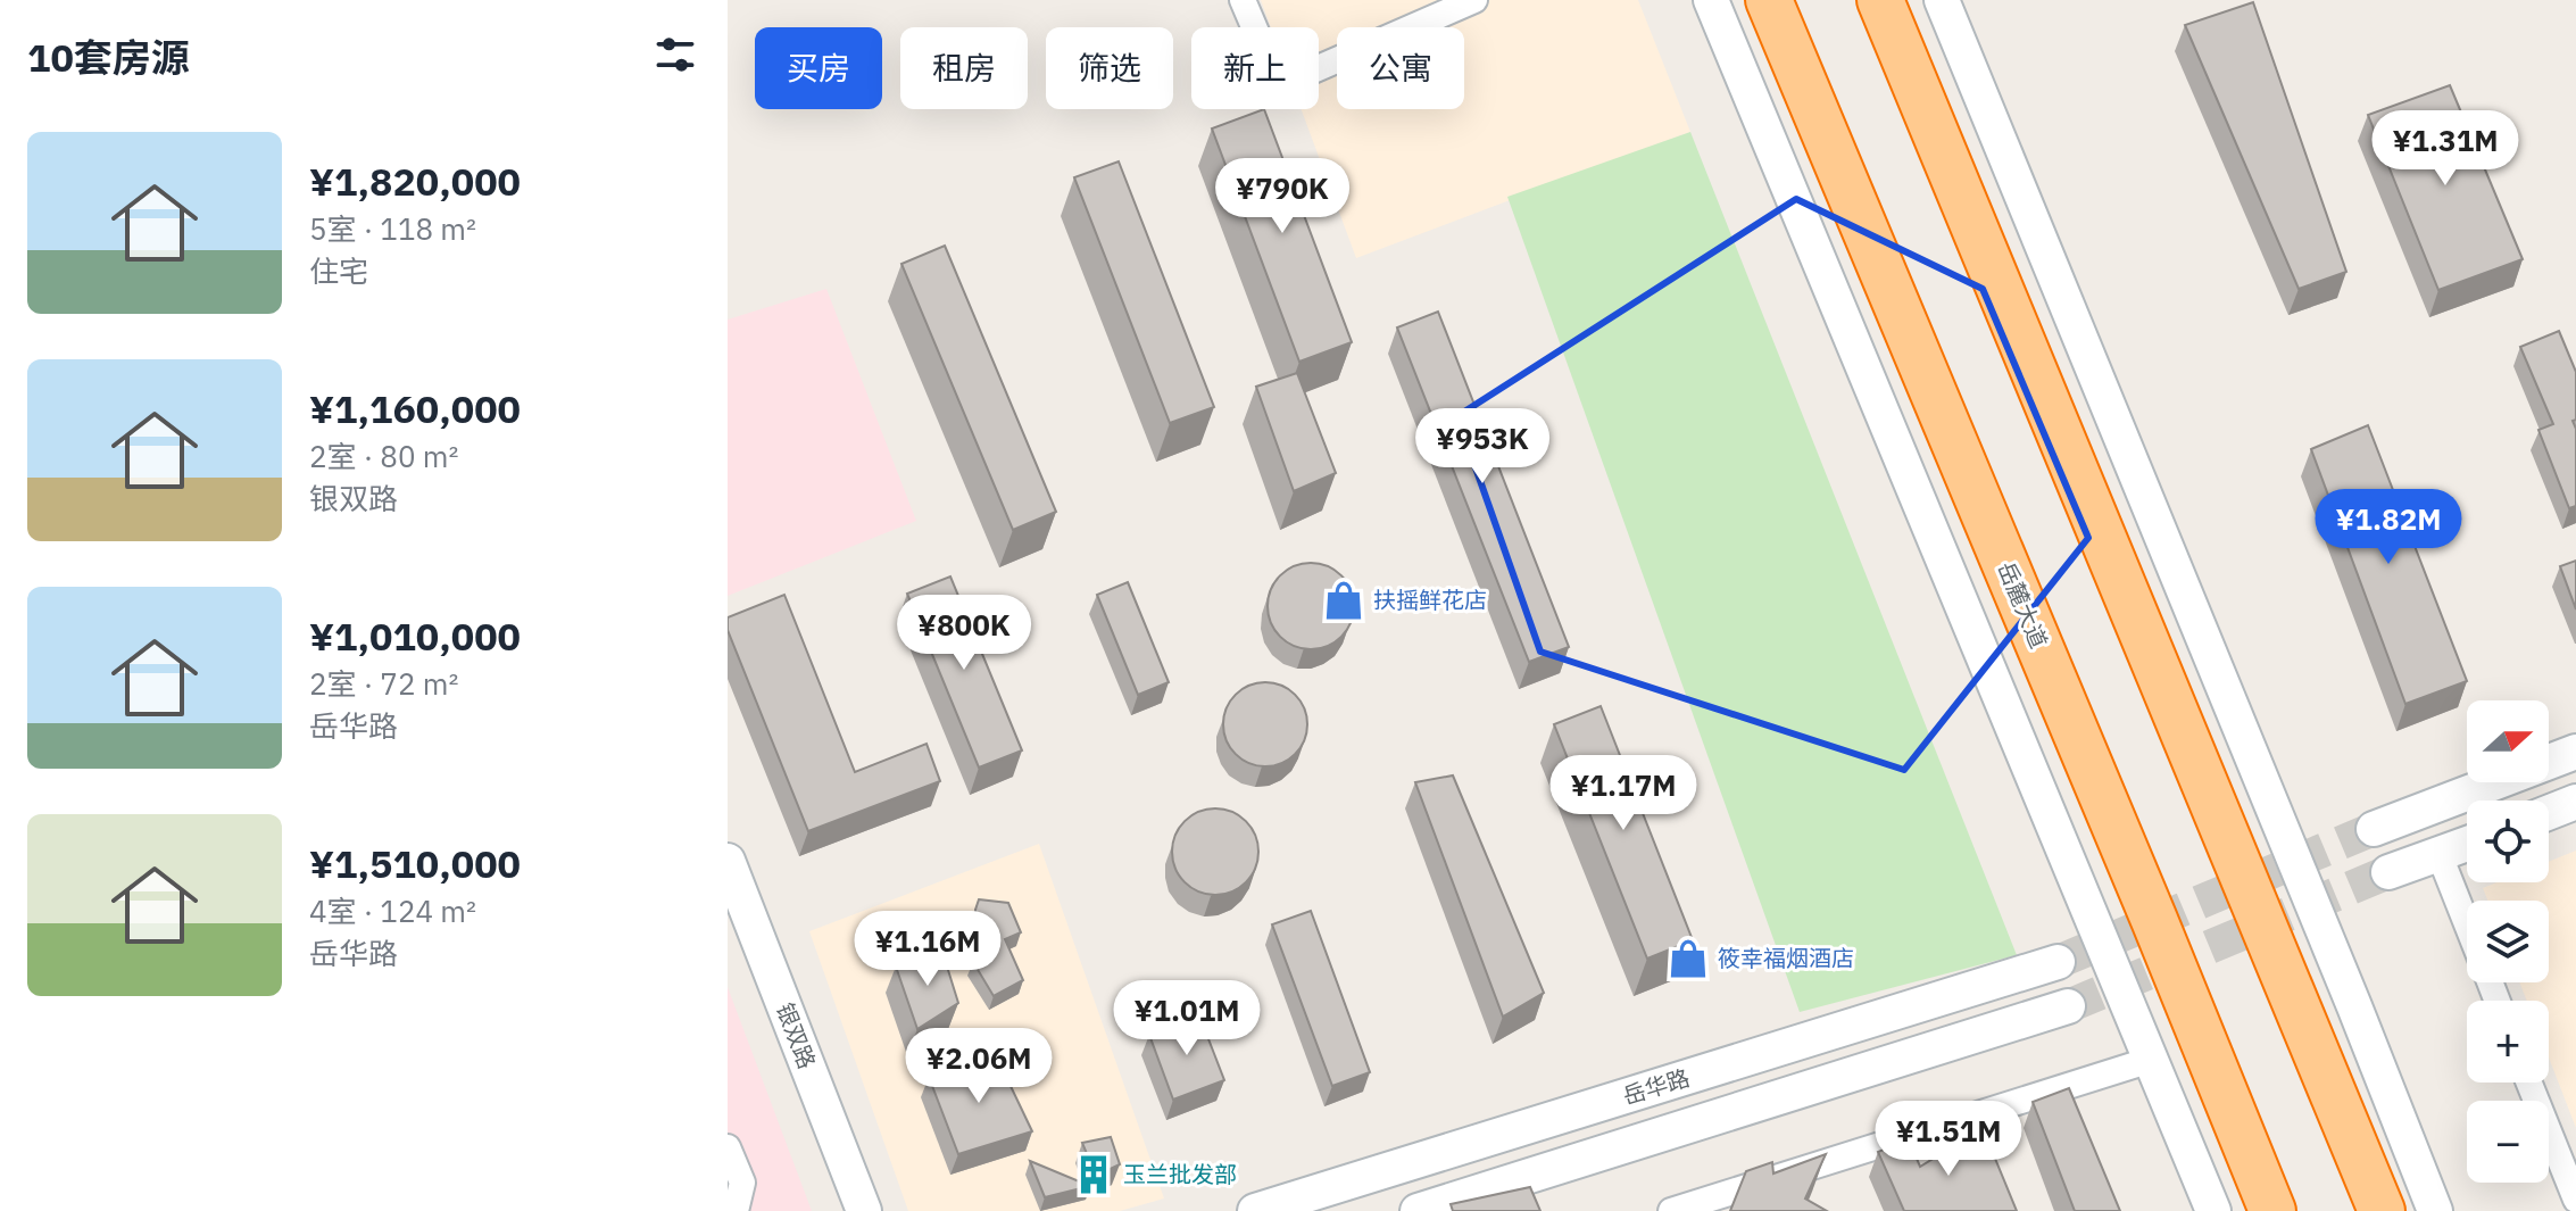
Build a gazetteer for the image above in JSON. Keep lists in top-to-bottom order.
{
  "streets": {
    "highway": ["岳麓大道"],
    "street": ["银双路", "岳华路"]
  },
  "places": {
    "shop": ["扶摇鲜花店", "筱幸福烟酒店"],
    "building": ["玉兰批发部"]
  },
  "north": "right",
  "page": {
    "heading": "10套房源",
    "chip": [
      "买房",
      "租房",
      "筛选",
      "新上",
      "公寓"
    ],
    "list": [
      {
        "name": "¥1,820,000",
        "note": "5室 · 118 m² · 住宅"
      },
      {
        "name": "¥1,160,000",
        "note": "2室 · 80 m² · 银双路"
      },
      {
        "name": "¥1,010,000",
        "note": "2室 · 72 m² · 岳华路"
      },
      {
        "name": "¥1,510,000",
        "note": "4室 · 124 m² · 岳华路"
      }
    ],
    "price": [
      "¥1.31M",
      "¥790K",
      "¥953K",
      "¥1.82M",
      "¥800K",
      "¥1.17M",
      "¥1.16M",
      "¥1.01M",
      "¥2.06M",
      "¥1.51M"
    ],
    "map_buttons": ["+", "−"]
  }
}
